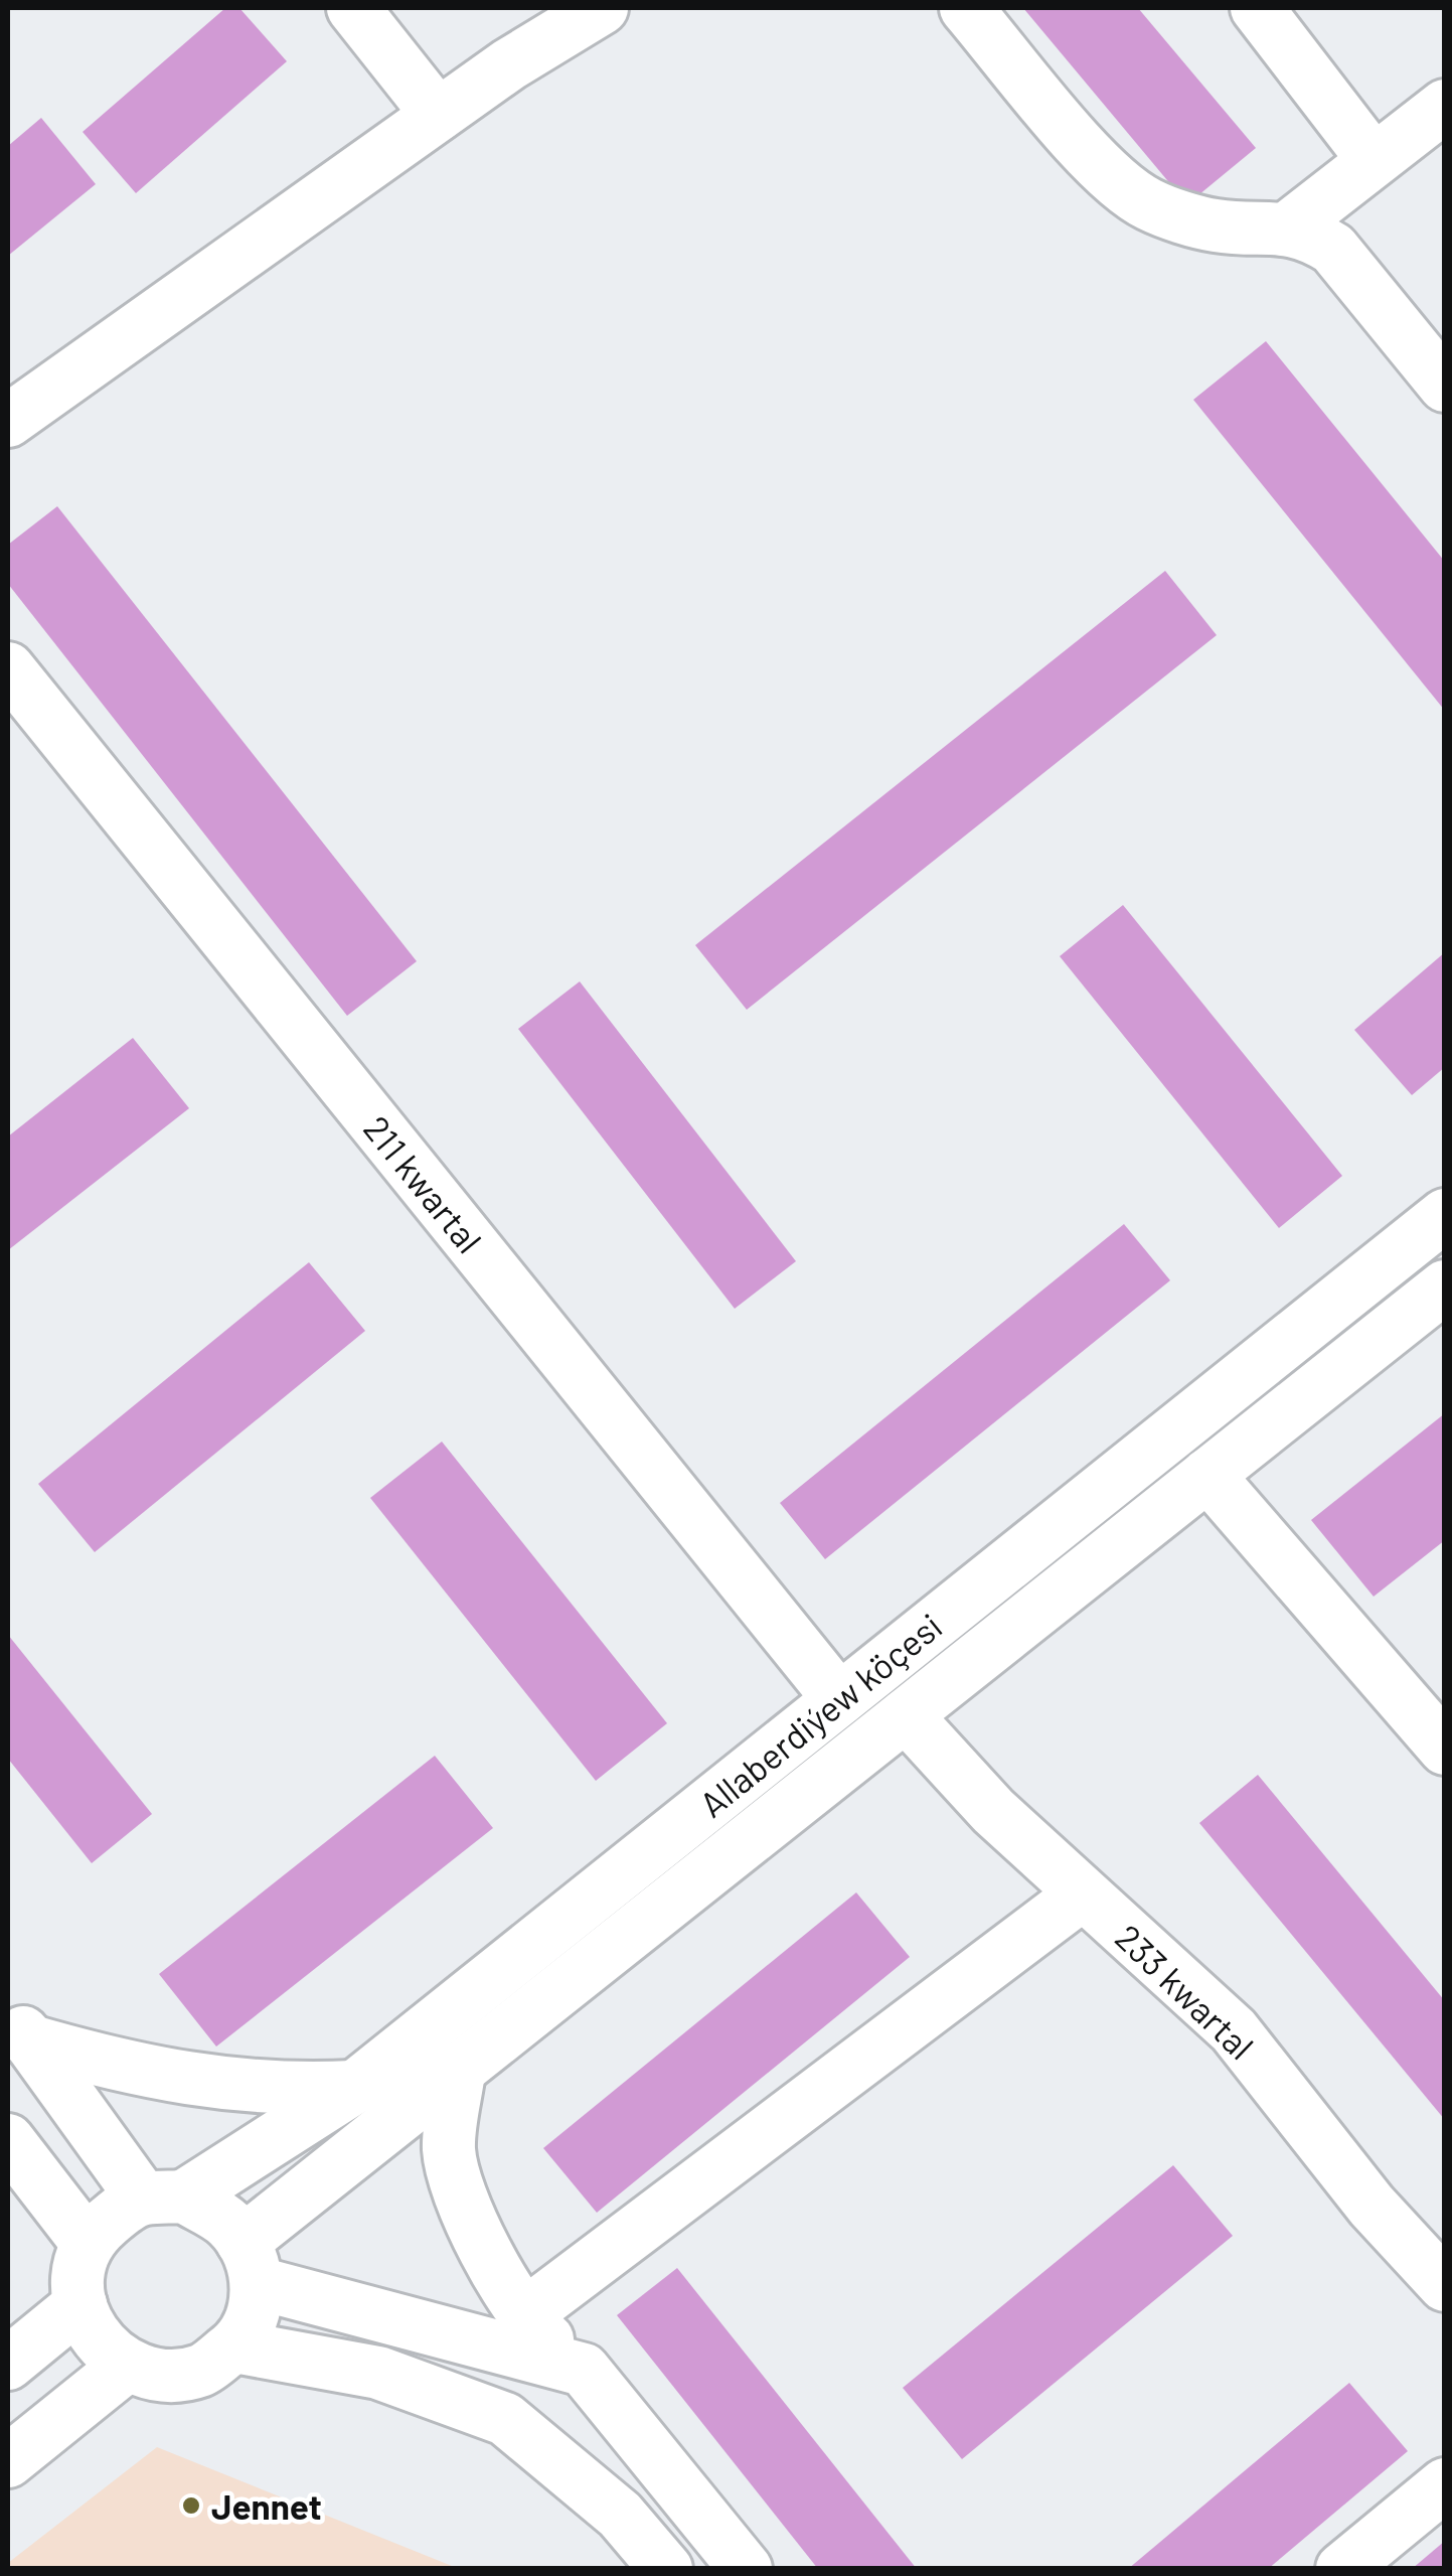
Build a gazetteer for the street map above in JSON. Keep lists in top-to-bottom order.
{
  "streets": {
    "street": ["211 kwartal", "Allaberdiýew köçesi", "233 kwartal"]
  },
  "crossings": [
    ["211 kwartal", "Allaberdiýew köçesi"],
    ["Allaberdiýew köçesi", "233 kwartal"]
  ],
  "places": ["Jennet"]
}
